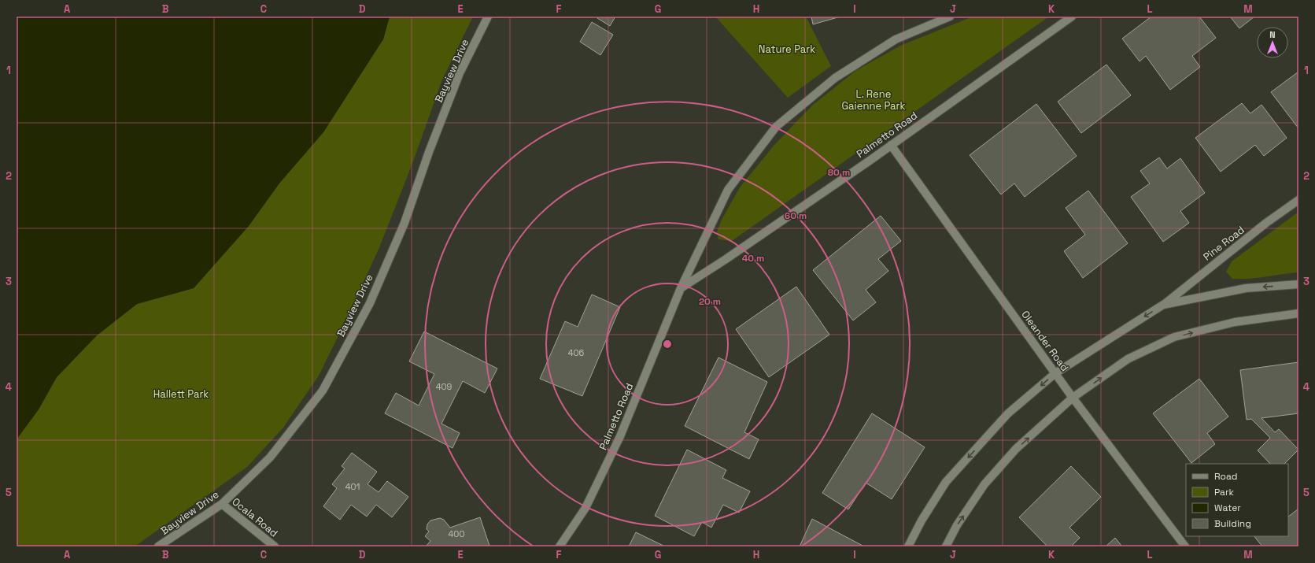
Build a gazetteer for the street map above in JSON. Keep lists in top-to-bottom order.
{
  "streets": {
    "street": [
      "Bayview Drive",
      "Palmetto Road",
      "Pine Road",
      "Oleander Road",
      "Ocala Road"
    ]
  },
  "crossings": [
    ["Bayview Drive", "Ocala Road"],
    ["Palmetto Road", "Oleander Road"],
    ["Pine Road", "Oleander Road"]
  ],
  "parks": ["Nature Park", "L. Rene Gaienne Park", "Hallett Park"],
  "house_numbers": [
    "406",
    "409",
    "401",
    "400"
  ],
  "legend": [
    "Road",
    "Park",
    "Water",
    "Building"
  ],
  "north": "top",
  "grid": {
    "columns": [
      "A",
      "B",
      "C",
      "D",
      "E",
      "F",
      "G",
      "H",
      "I",
      "J",
      "K",
      "L",
      "M"
    ],
    "rows": [
      "1",
      "2",
      "3",
      "4",
      "5"
    ]
  },
  "rings": [
    "80 m",
    "60 m",
    "40 m",
    "20 m"
  ]
}
